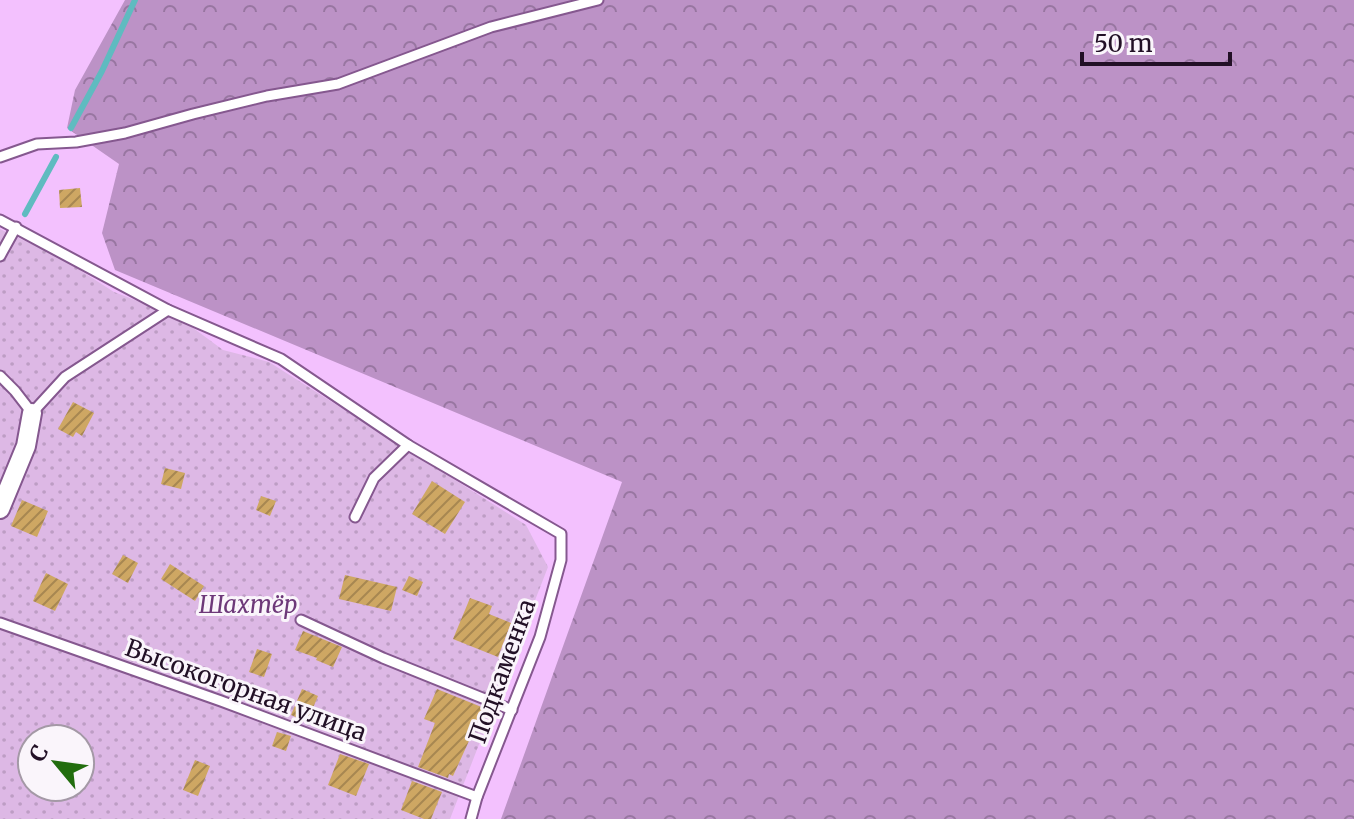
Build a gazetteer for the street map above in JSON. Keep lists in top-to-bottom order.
{
  "streets": {
    "lane": ["Подкаменка", "Высокогорная улица"]
  },
  "crossings": [
    ["Подкаменка", "Высокогорная улица"]
  ],
  "parks": ["Шахтёр"],
  "scale_bar": "50 m",
  "north": "top left"
}
